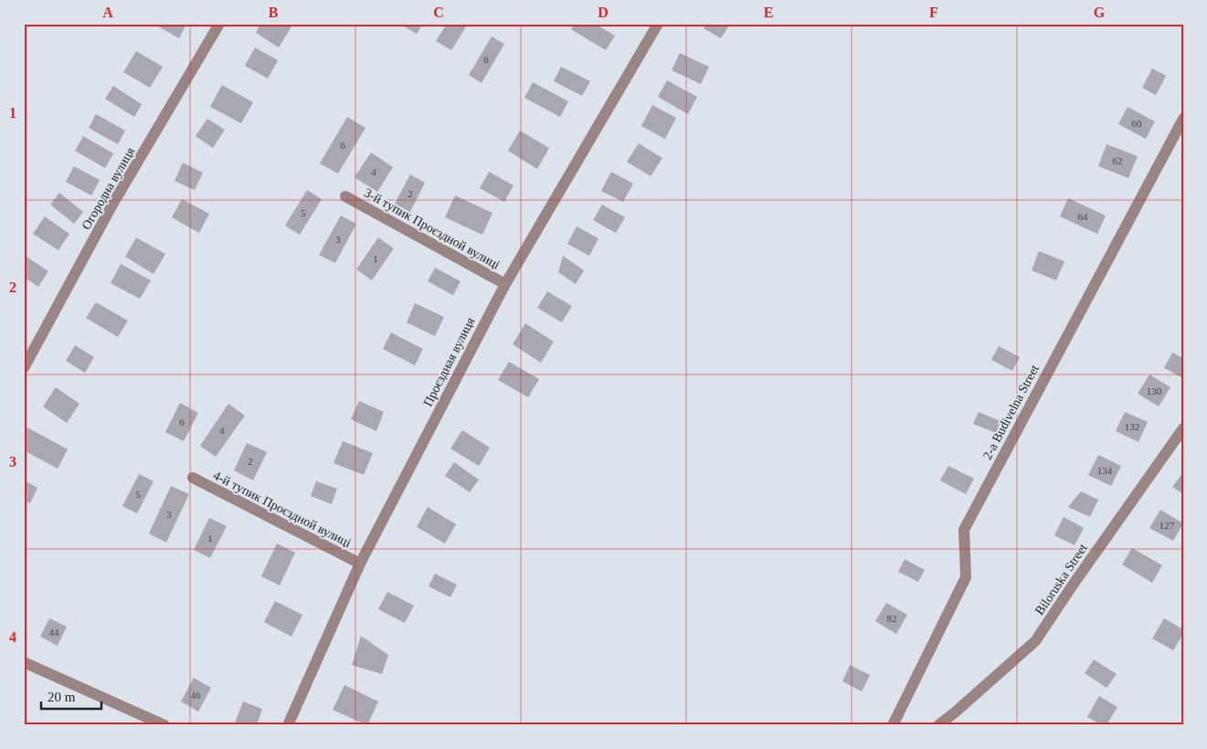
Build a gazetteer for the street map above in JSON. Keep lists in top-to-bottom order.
{
  "streets": {
    "street": [
      "Огородна вулиця",
      "3-й тупик Проєздной вулиці",
      "Проєздная вулиця",
      "2-a Budivelna Street",
      "4-й тупик Проєздной вулиці",
      "Biloruska Street"
    ]
  },
  "crossings": [
    ["3-й тупик Проєздной вулиці", "Проєздная вулиця"],
    ["Проєздная вулиця", "4-й тупик Проєздной вулиці"]
  ],
  "house_numbers": [
    "6",
    "60",
    "6",
    "62",
    "4",
    "2",
    "5",
    "64",
    "3",
    "1",
    "130",
    "6",
    "132",
    "4",
    "2",
    "134",
    "5",
    "3",
    "127",
    "1",
    "82",
    "44",
    "46"
  ],
  "scale_bar": "20 m",
  "grid": {
    "columns": [
      "A",
      "B",
      "C",
      "D",
      "E",
      "F",
      "G"
    ],
    "rows": [
      "1",
      "2",
      "3",
      "4"
    ]
  }
}
